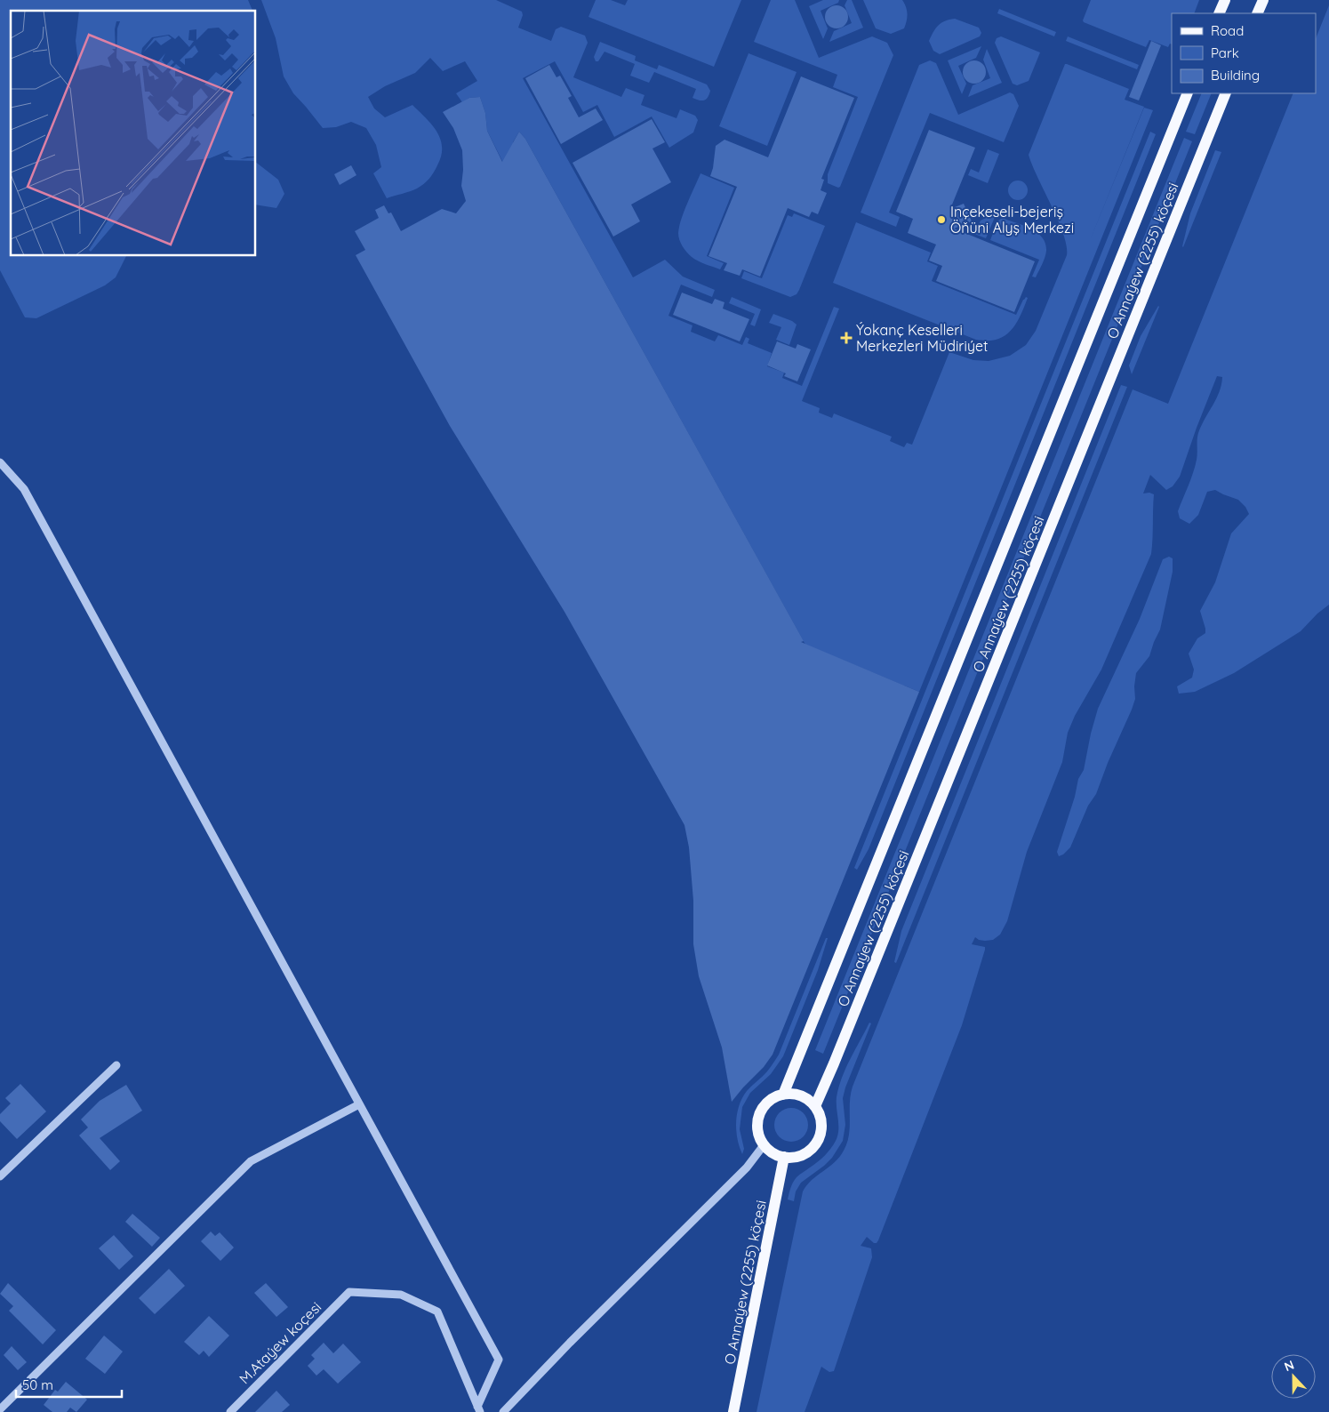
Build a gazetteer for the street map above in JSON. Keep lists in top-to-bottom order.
{
  "streets": {
    "main road": ["O Annaýew (2255) köçesi"],
    "street": ["M.Ataýew koçesi"]
  },
  "places": {
    "other": ["Inçekeseli-bejeriş Öňüni Alyş Merkezi"],
    "health": ["Ýokanç Keselleri Merkezleri Müdiriýet"]
  },
  "legend": ["Road", "Park", "Building"],
  "scale_bar": "50 m",
  "north": "top"
}
